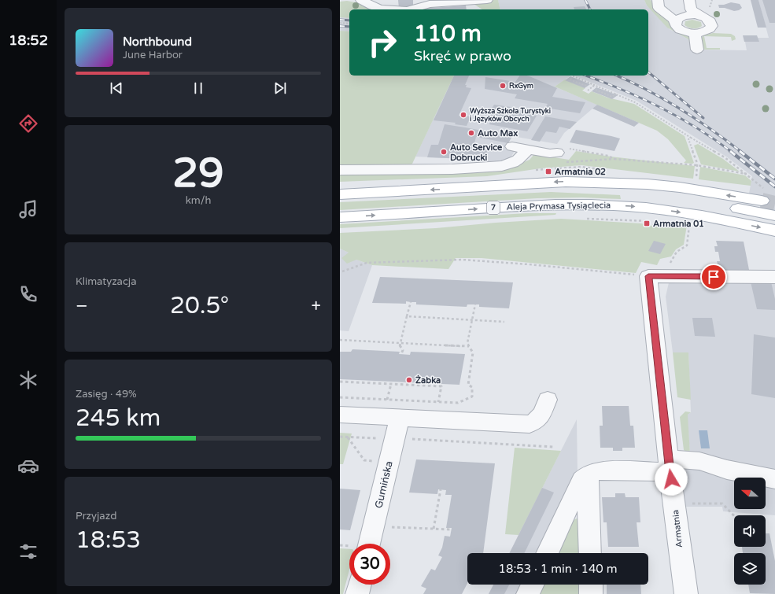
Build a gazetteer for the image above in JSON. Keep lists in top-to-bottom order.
{
  "streets": {
    "main road": ["Aleja Prymasa Tysiąclecia", "7"],
    "street": ["Gumińska", "Armatnia"]
  },
  "places": {
    "other": [
      "RxGym",
      "Wyższa Szkoła Turystyki i Języków Obcych",
      "Auto Max",
      "Auto Service Dobrucki",
      "Żabka"
    ],
    "transit": ["Armatnia 02", "Armatnia 01"]
  },
  "north": "left",
  "page": {
    "tabs": "18:52",
    "turn": ["110 m", "Skręć w prawo"],
    "song": ["Northbound", "June Harbor"],
    "tile": [
      ["29", "km/h"],
      "Klimatyzacja",
      ["Zasięg · 49%", "245 km"],
      ["Przyjazd", "18:53"]
    ],
    "heat": ["−", "20.5°", "+"],
    "limit": "30",
    "trip": "18:53 · 1 min · 140 m"
  }
}
